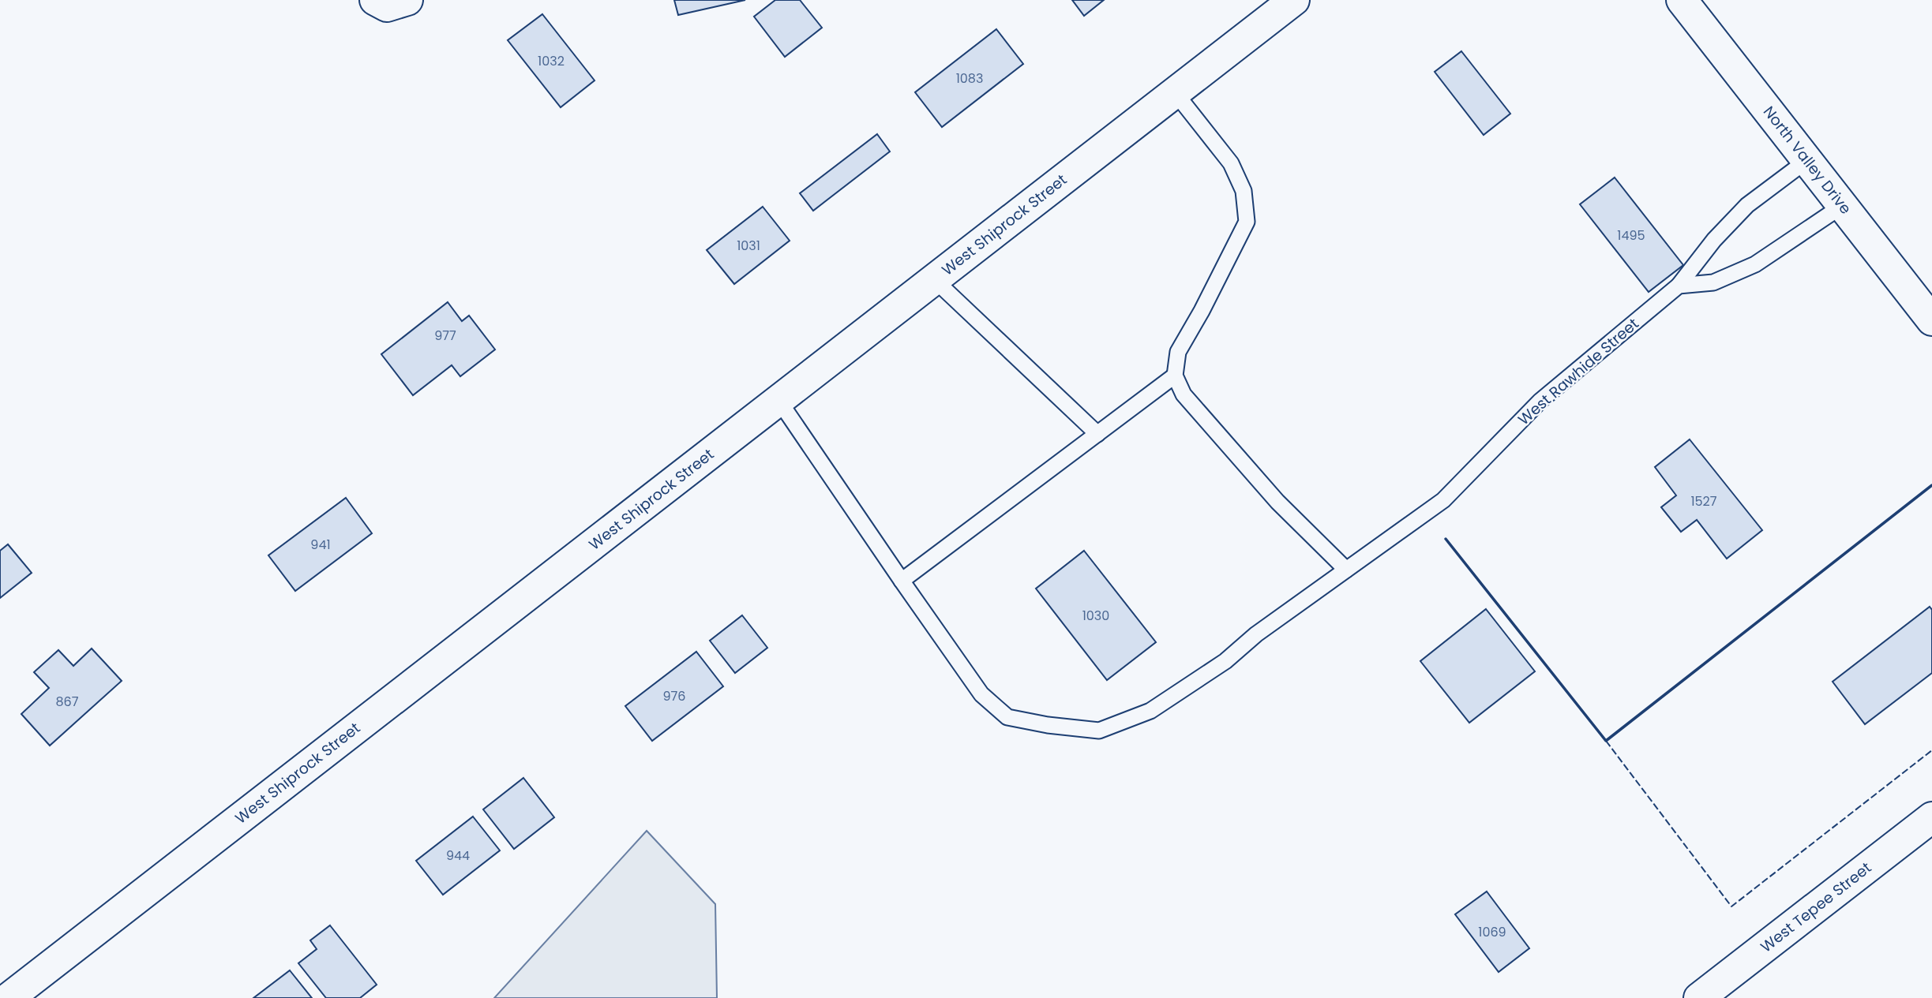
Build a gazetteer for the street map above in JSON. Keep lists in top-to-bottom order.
{
  "streets": {
    "street": ["North Valley Drive", "West Shiprock Street", "West Tepee Street"],
    "lane": ["West Rawhide Street"]
  },
  "crossings": [
    ["North Valley Drive", "West Rawhide Street"],
    ["West Shiprock Street", "West Rawhide Street"]
  ],
  "house_numbers": [
    "1032",
    "1083",
    "1495",
    "1031",
    "977",
    "1527",
    "941",
    "1030",
    "976",
    "867",
    "944",
    "1069"
  ]
}
